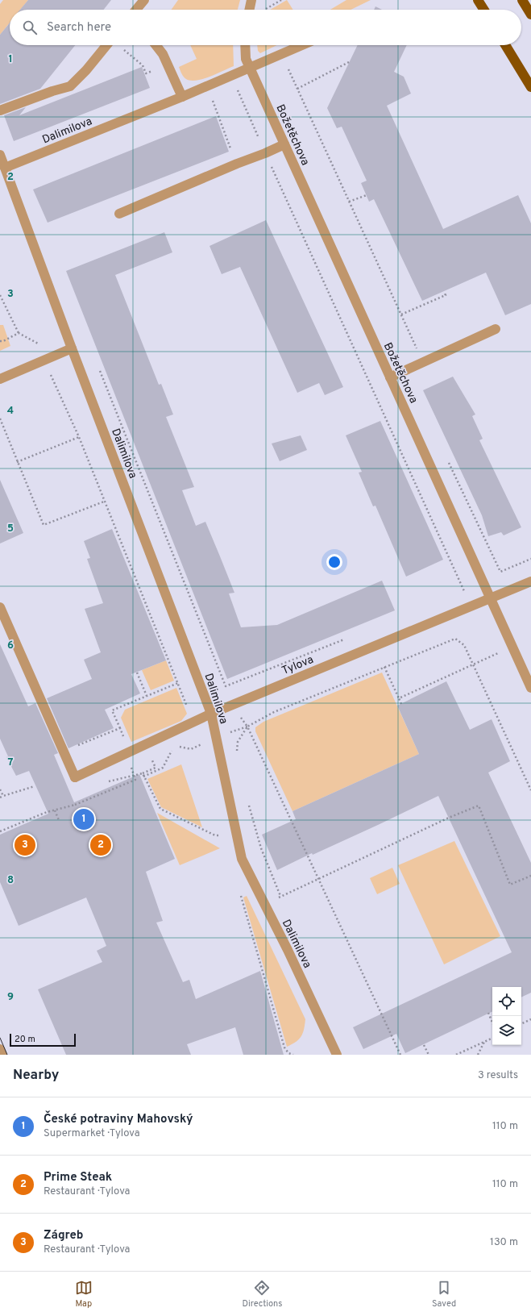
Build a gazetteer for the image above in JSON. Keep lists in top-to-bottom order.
{
  "streets": {
    "street": ["Dalimilova", "Božetěchova", "Tylova"]
  },
  "crossings": [
    ["Dalimilova", "Božetěchova"],
    ["Dalimilova", "Tylova"],
    ["Božetěchova", "Tylova"]
  ],
  "scale_bar": "20 m",
  "page": {
    "search": "Search here",
    "pins": ["1", "2", "3"],
    "scale": "20 m",
    "heading": ["Nearby", "3 results"],
    "list": [
      {
        "mark": "1",
        "name": "České potraviny Mahovský",
        "note": "Supermarket · Tylova",
        "value": "110 m"
      },
      {
        "mark": "2",
        "name": "Prime Steak",
        "note": "Restaurant · Tylova",
        "value": "110 m"
      },
      {
        "mark": "3",
        "name": "Zágreb",
        "note": "Restaurant · Tylova",
        "value": "130 m"
      }
    ],
    "nav": ["Map", "Directions", "Saved"]
  },
  "grid": {
    "rows": [
      "1",
      "2",
      "3",
      "4",
      "5",
      "6",
      "7",
      "8",
      "9"
    ]
  }
}
